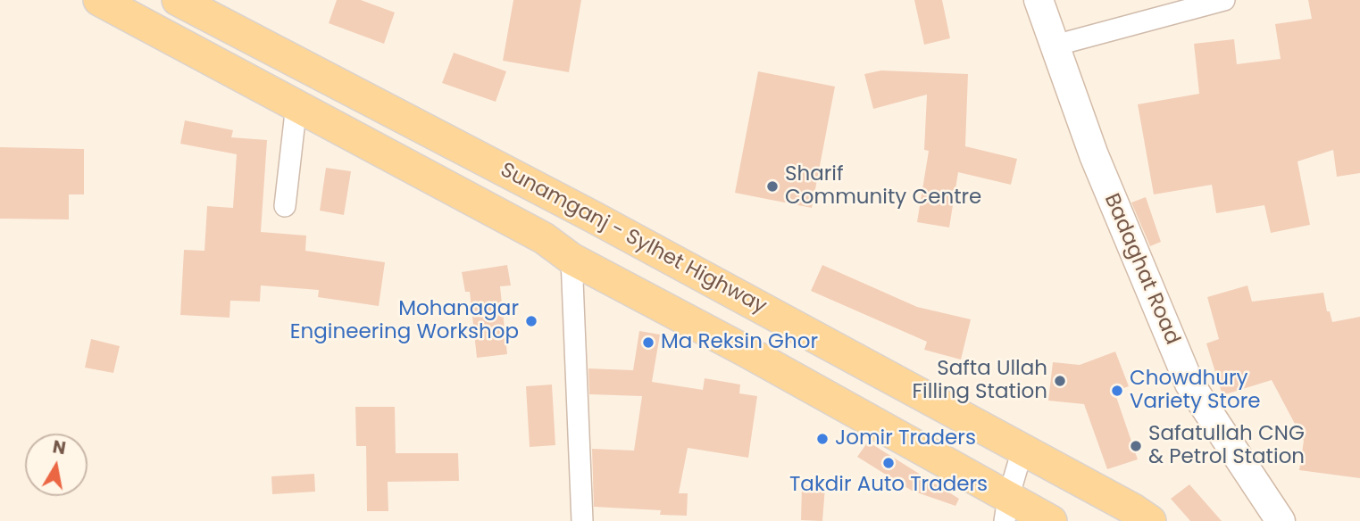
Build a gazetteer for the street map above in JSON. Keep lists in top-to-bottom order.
{
  "streets": {
    "main road": ["Sunamganj - Sylhet Highway", "Badaghat Road"]
  },
  "places": [
    "Sharif Community Centre",
    "Mohanagar Engineering Workshop",
    "Ma Reksin Ghor",
    "Safta Ullah Filling Station",
    "Chowdhury Variety Store",
    "Jomir Traders",
    "Safatullah CNG & Petrol Station",
    "Takdir Auto Traders"
  ],
  "north": "top"
}
